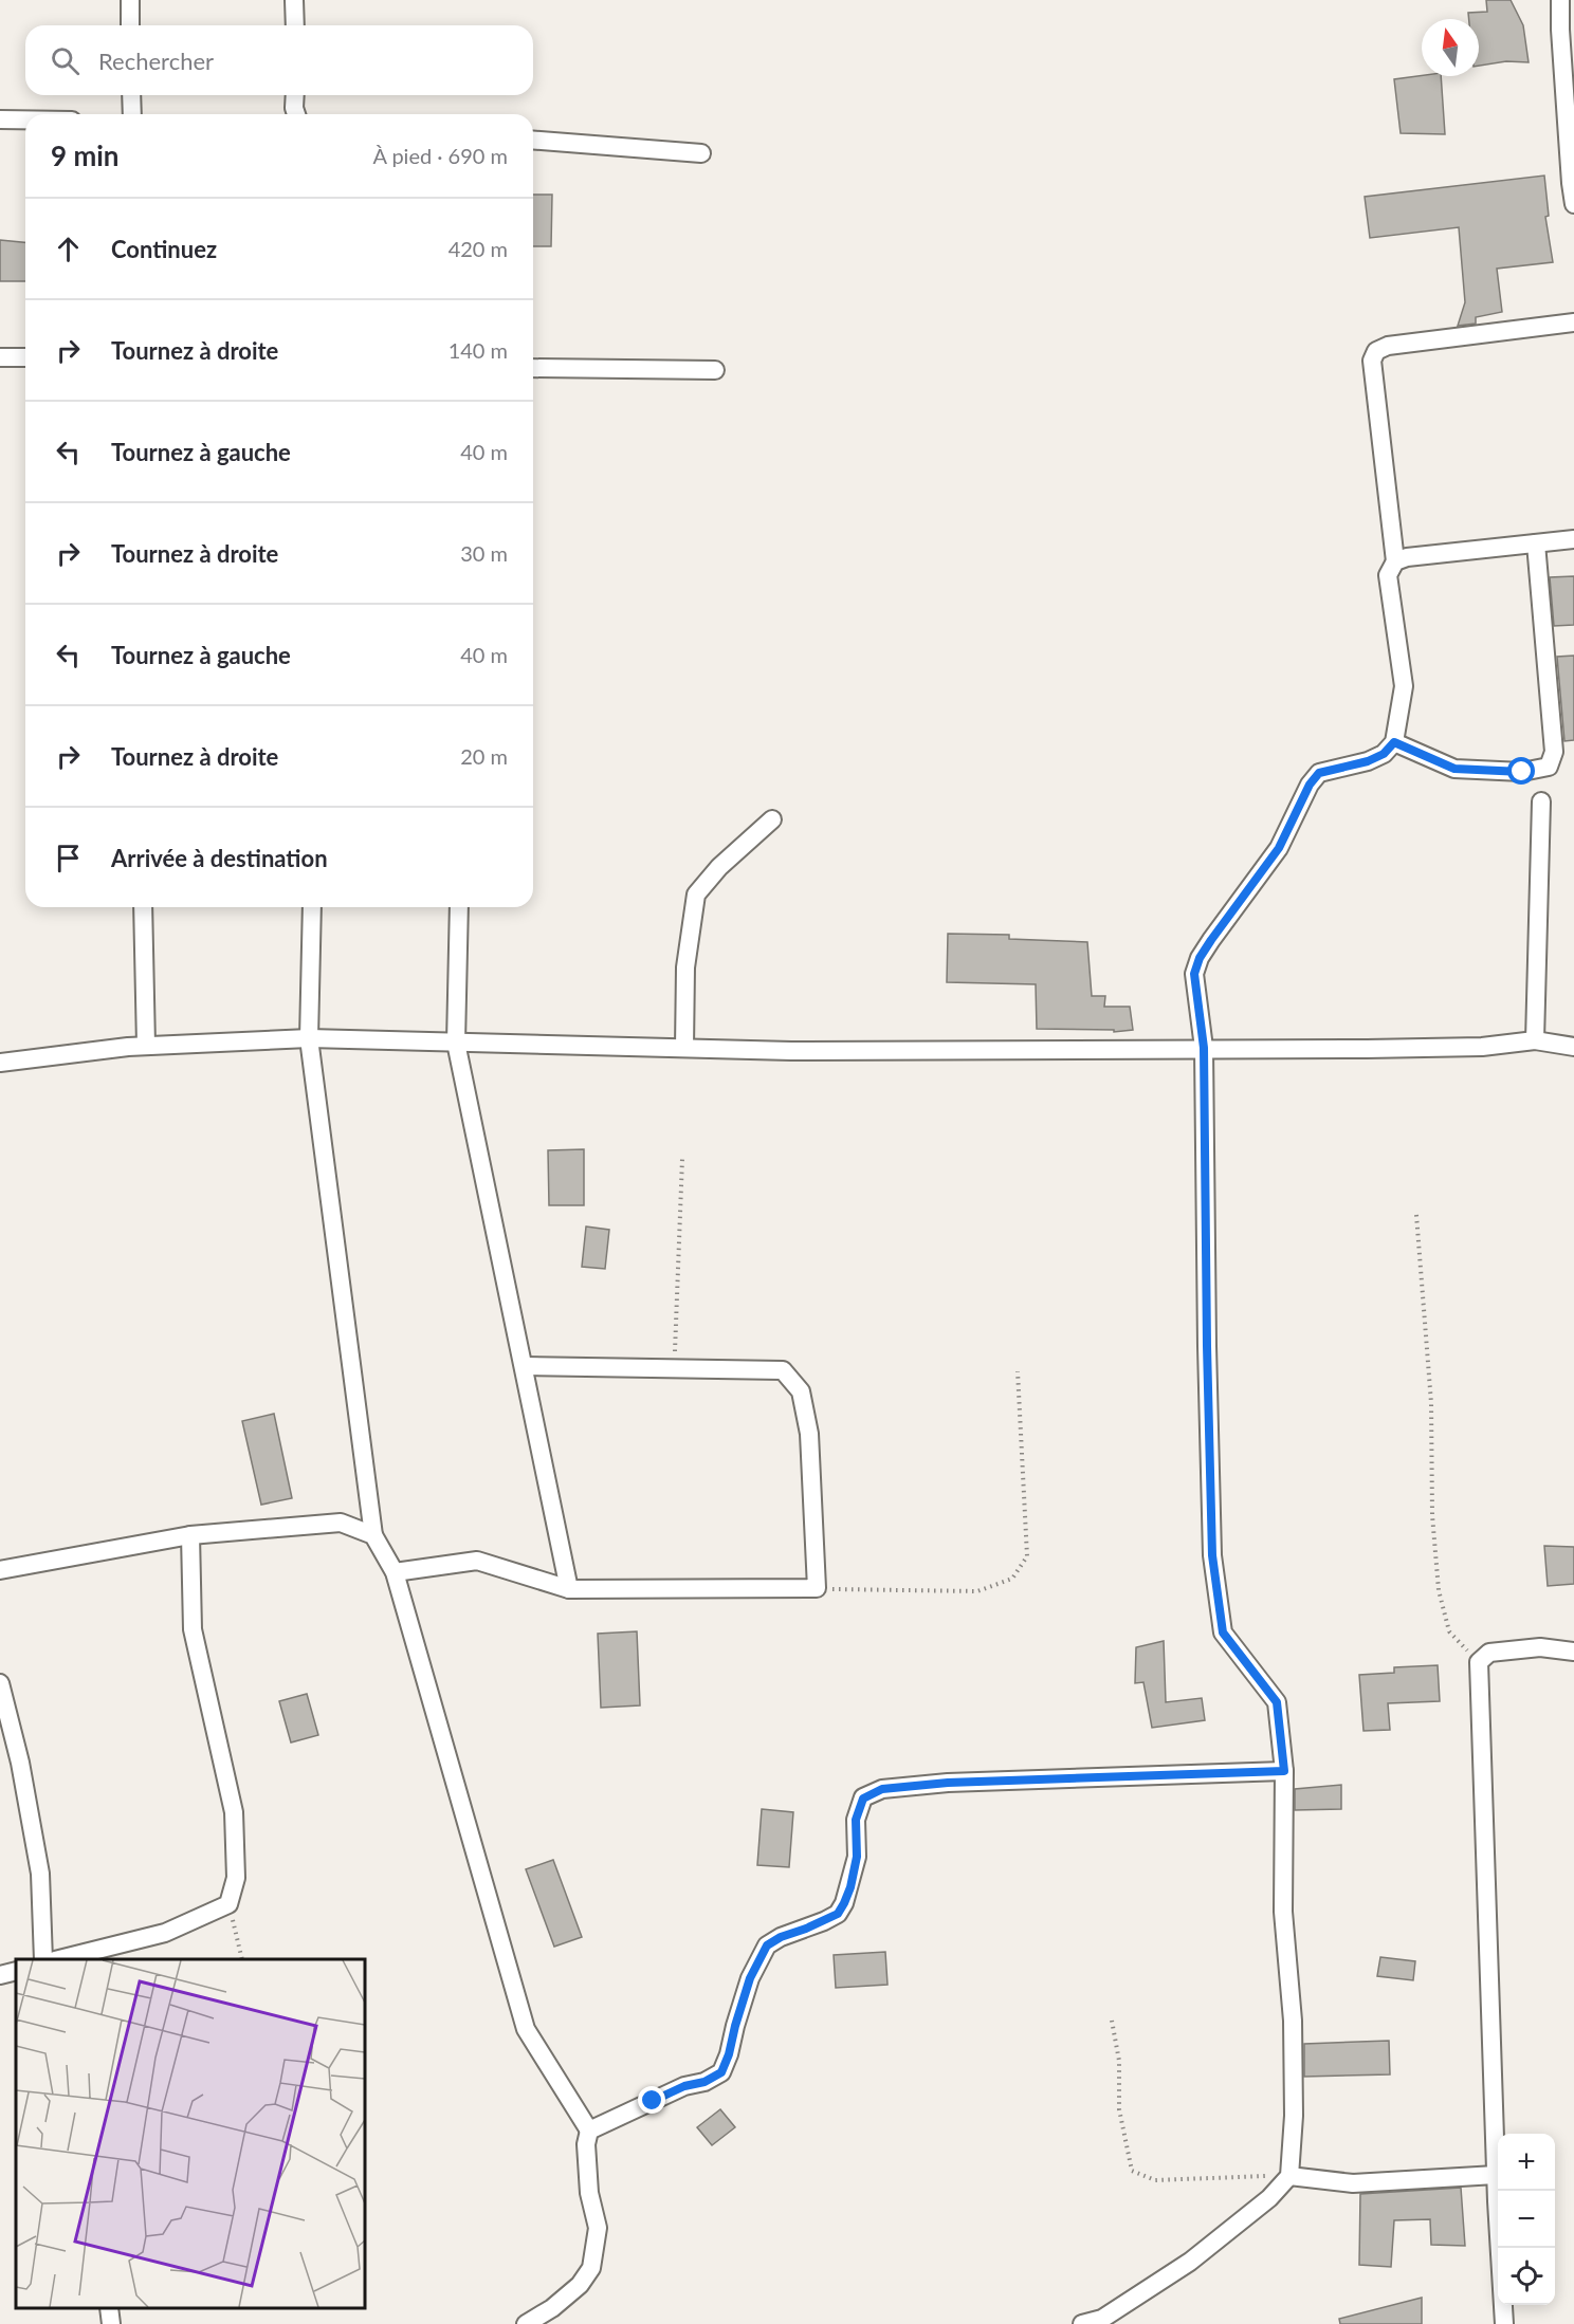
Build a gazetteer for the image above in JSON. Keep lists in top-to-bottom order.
{
  "north": "top",
  "page": {
    "search": "Rechercher",
    "heading": ["9 min", "À pied · 690 m"],
    "list": [
      ["Continuez", "420 m"],
      ["Tournez à droite", "140 m"],
      ["Tournez à gauche", "40 m"],
      ["Tournez à droite", "30 m"],
      ["Tournez à gauche", "40 m"],
      ["Tournez à droite", "20 m"],
      "Arrivée à destination"
    ],
    "map_buttons": ["+", "−"]
  }
}
